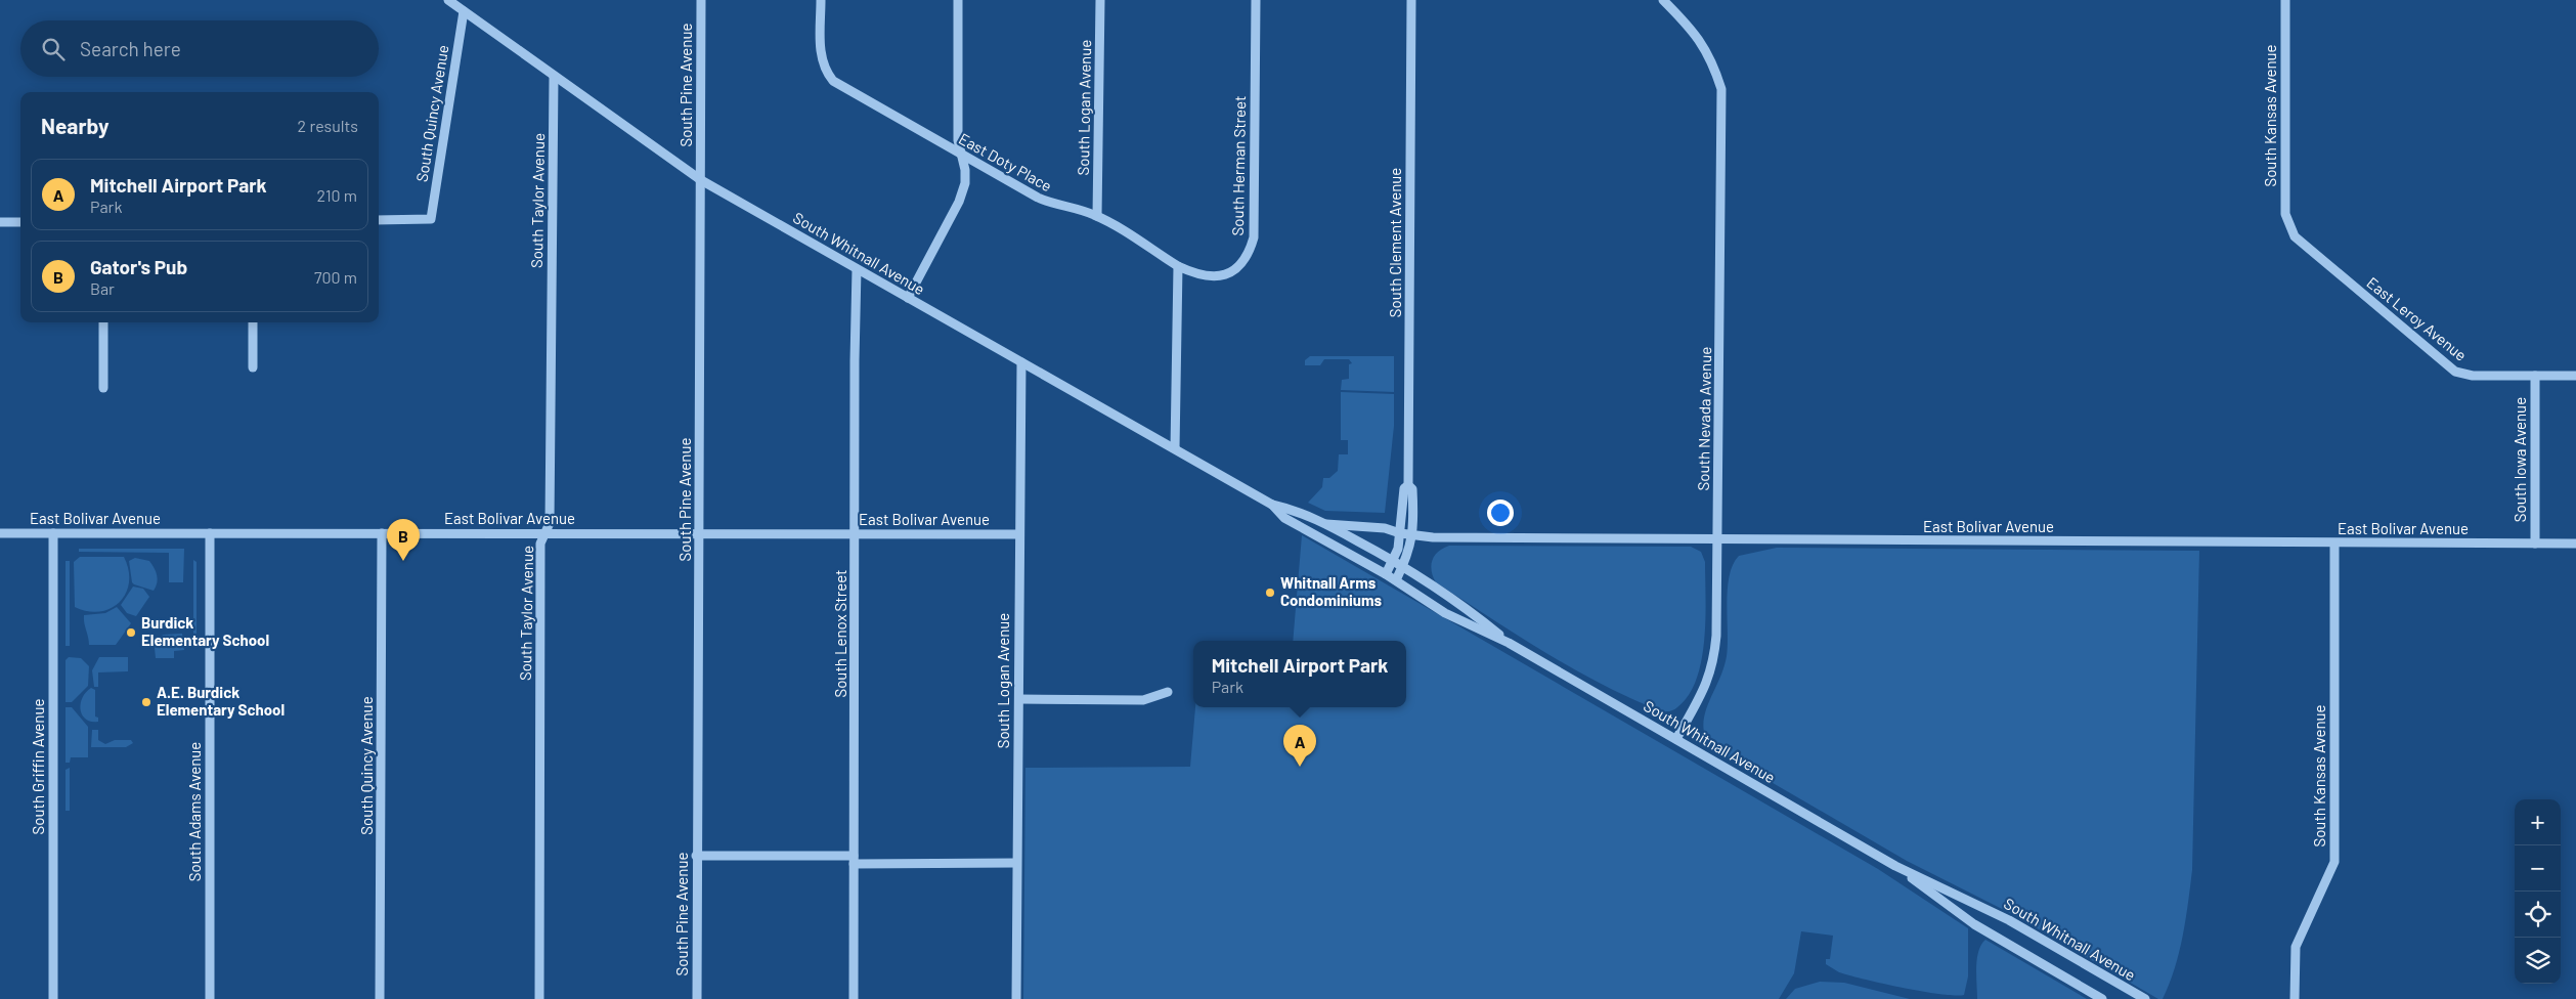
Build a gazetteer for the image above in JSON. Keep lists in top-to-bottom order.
{
  "streets": {
    "street": [
      "South Pine Avenue",
      "South Logan Avenue",
      "South Quincy Avenue",
      "South Kansas Avenue",
      "East Doty Place",
      "South Herman Street",
      "South Taylor Avenue",
      "South Clement Avenue",
      "South Whitnall Avenue",
      "East Leroy Avenue",
      "South Nevada Avenue",
      "South Iowa Avenue",
      "East Bolivar Avenue",
      "South Lenox Street",
      "South Griffin Avenue",
      "South Adams Avenue"
    ]
  },
  "crossings": [
    ["South Pine Avenue", "South Whitnall Avenue"],
    ["South Pine Avenue", "East Bolivar Avenue"],
    ["South Logan Avenue", "East Doty Place"],
    ["South Logan Avenue", "South Whitnall Avenue"],
    ["South Logan Avenue", "East Bolivar Avenue"],
    ["South Quincy Avenue", "South Whitnall Avenue"],
    ["South Quincy Avenue", "East Bolivar Avenue"],
    ["South Kansas Avenue", "East Leroy Avenue"],
    ["South Kansas Avenue", "East Bolivar Avenue"],
    ["East Doty Place", "South Herman Street"],
    ["South Taylor Avenue", "South Whitnall Avenue"],
    ["South Taylor Avenue", "East Bolivar Avenue"],
    ["South Clement Avenue", "South Whitnall Avenue"],
    ["South Clement Avenue", "East Bolivar Avenue"],
    ["South Whitnall Avenue", "South Nevada Avenue"],
    ["South Whitnall Avenue", "East Bolivar Avenue"],
    ["South Whitnall Avenue", "South Lenox Street"],
    ["East Leroy Avenue", "South Iowa Avenue"],
    ["South Nevada Avenue", "East Bolivar Avenue"],
    ["South Iowa Avenue", "East Bolivar Avenue"],
    ["East Bolivar Avenue", "South Lenox Street"],
    ["East Bolivar Avenue", "South Griffin Avenue"],
    ["East Bolivar Avenue", "South Adams Avenue"]
  ],
  "places": ["Whitnall Arms Condominiums", "Burdick Elementary School", "A.E. Burdick Elementary School"],
  "page": {
    "search": "Search here",
    "heading": ["Nearby", "2 results"],
    "list": [
      {
        "mark": "A",
        "name": "Mitchell Airport Park",
        "note": "Park",
        "value": "210 m"
      },
      {
        "mark": "B",
        "name": "Gator's Pub",
        "note": "Bar",
        "value": "700 m"
      }
    ],
    "pins": ["B", "A"],
    "popup": ["Mitchell Airport Park", "Park"],
    "map_buttons": ["+", "−"]
  }
}
